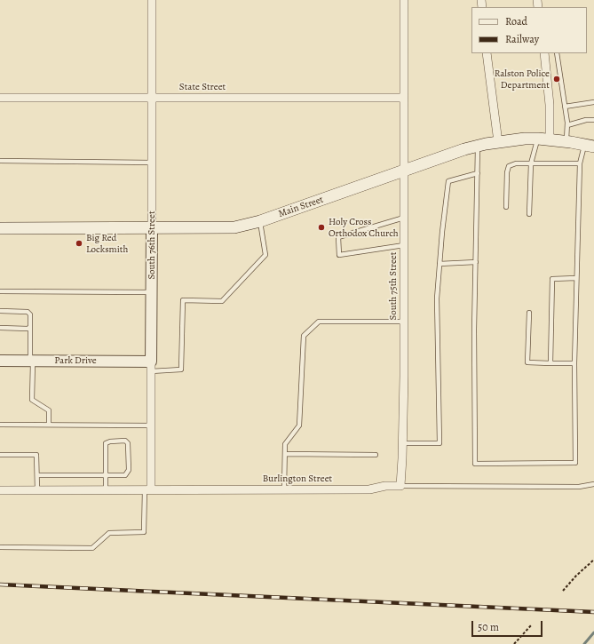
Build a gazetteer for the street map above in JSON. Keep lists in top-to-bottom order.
{
  "streets": {
    "main road": ["Main Street"],
    "street": [
      "State Street",
      "South 76th Street",
      "South 75th Street",
      "Park Drive",
      "Burlington Street"
    ]
  },
  "crossings": [
    ["State Street", "South 76th Street"],
    ["State Street", "South 75th Street"],
    ["Main Street", "South 76th Street"],
    ["Main Street", "South 75th Street"],
    ["South 76th Street", "Park Drive"],
    ["South 76th Street", "Burlington Street"],
    ["South 75th Street", "Burlington Street"]
  ],
  "places": ["Ralston Police Department", "Holy Cross Orthodox Church", "Big Red Locksmith"],
  "legend": ["Road", "Railway"],
  "scale_bar": "50 m"
}
